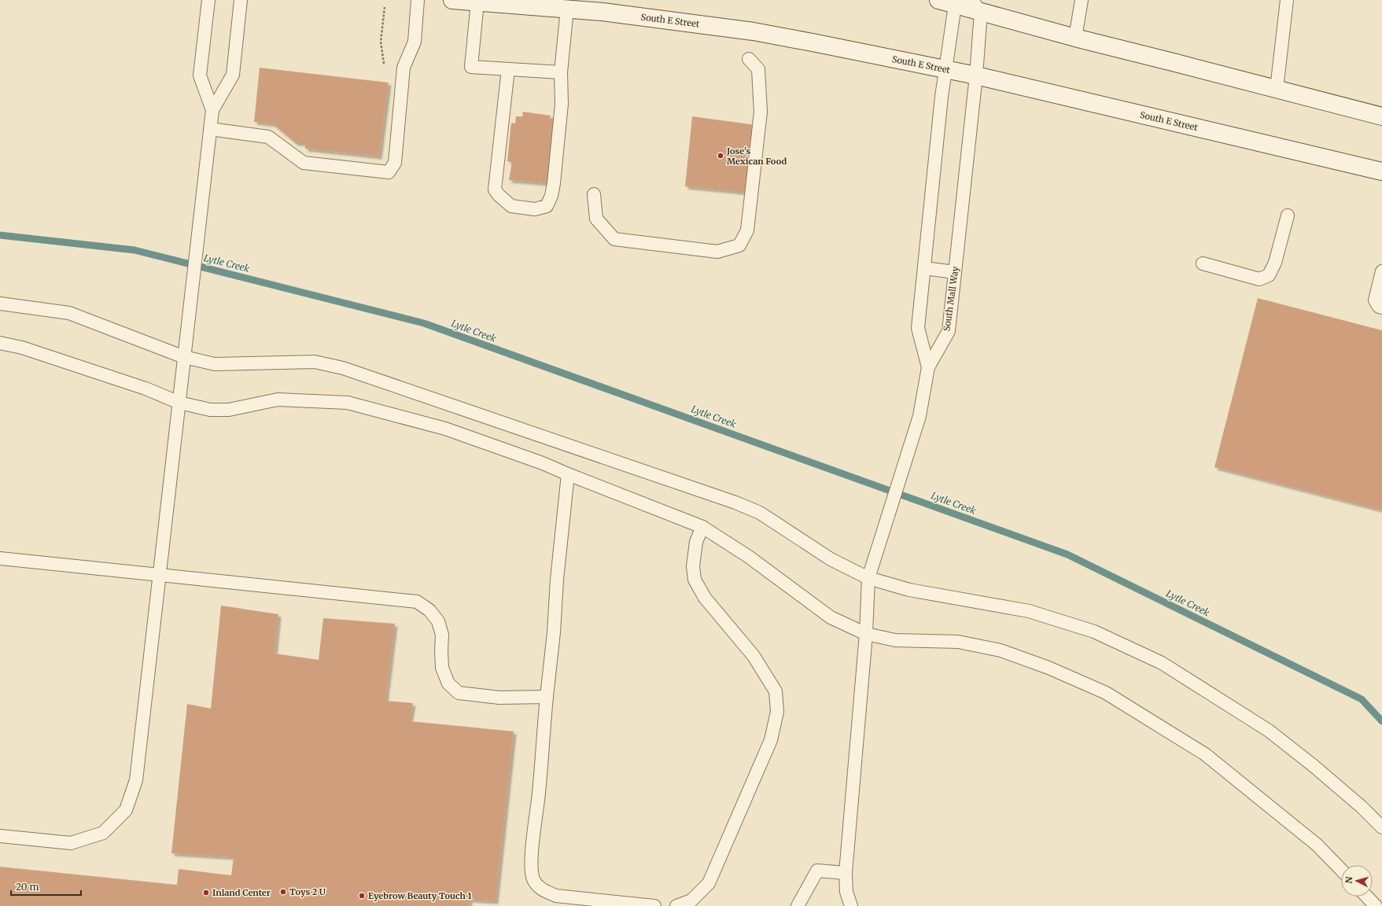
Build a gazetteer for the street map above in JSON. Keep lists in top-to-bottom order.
{
  "streets": {
    "main road": ["South E Street"],
    "lane": ["South Mall Way"]
  },
  "crossings": [
    ["South E Street", "South Mall Way"]
  ],
  "water": ["Lytle Creek"],
  "places": [
    "Jose's Mexican Food",
    "Toys 2 U",
    "Inland Center",
    "Eyebrow Beauty Touch 1"
  ],
  "scale_bar": "20 m",
  "north": "left"
}
